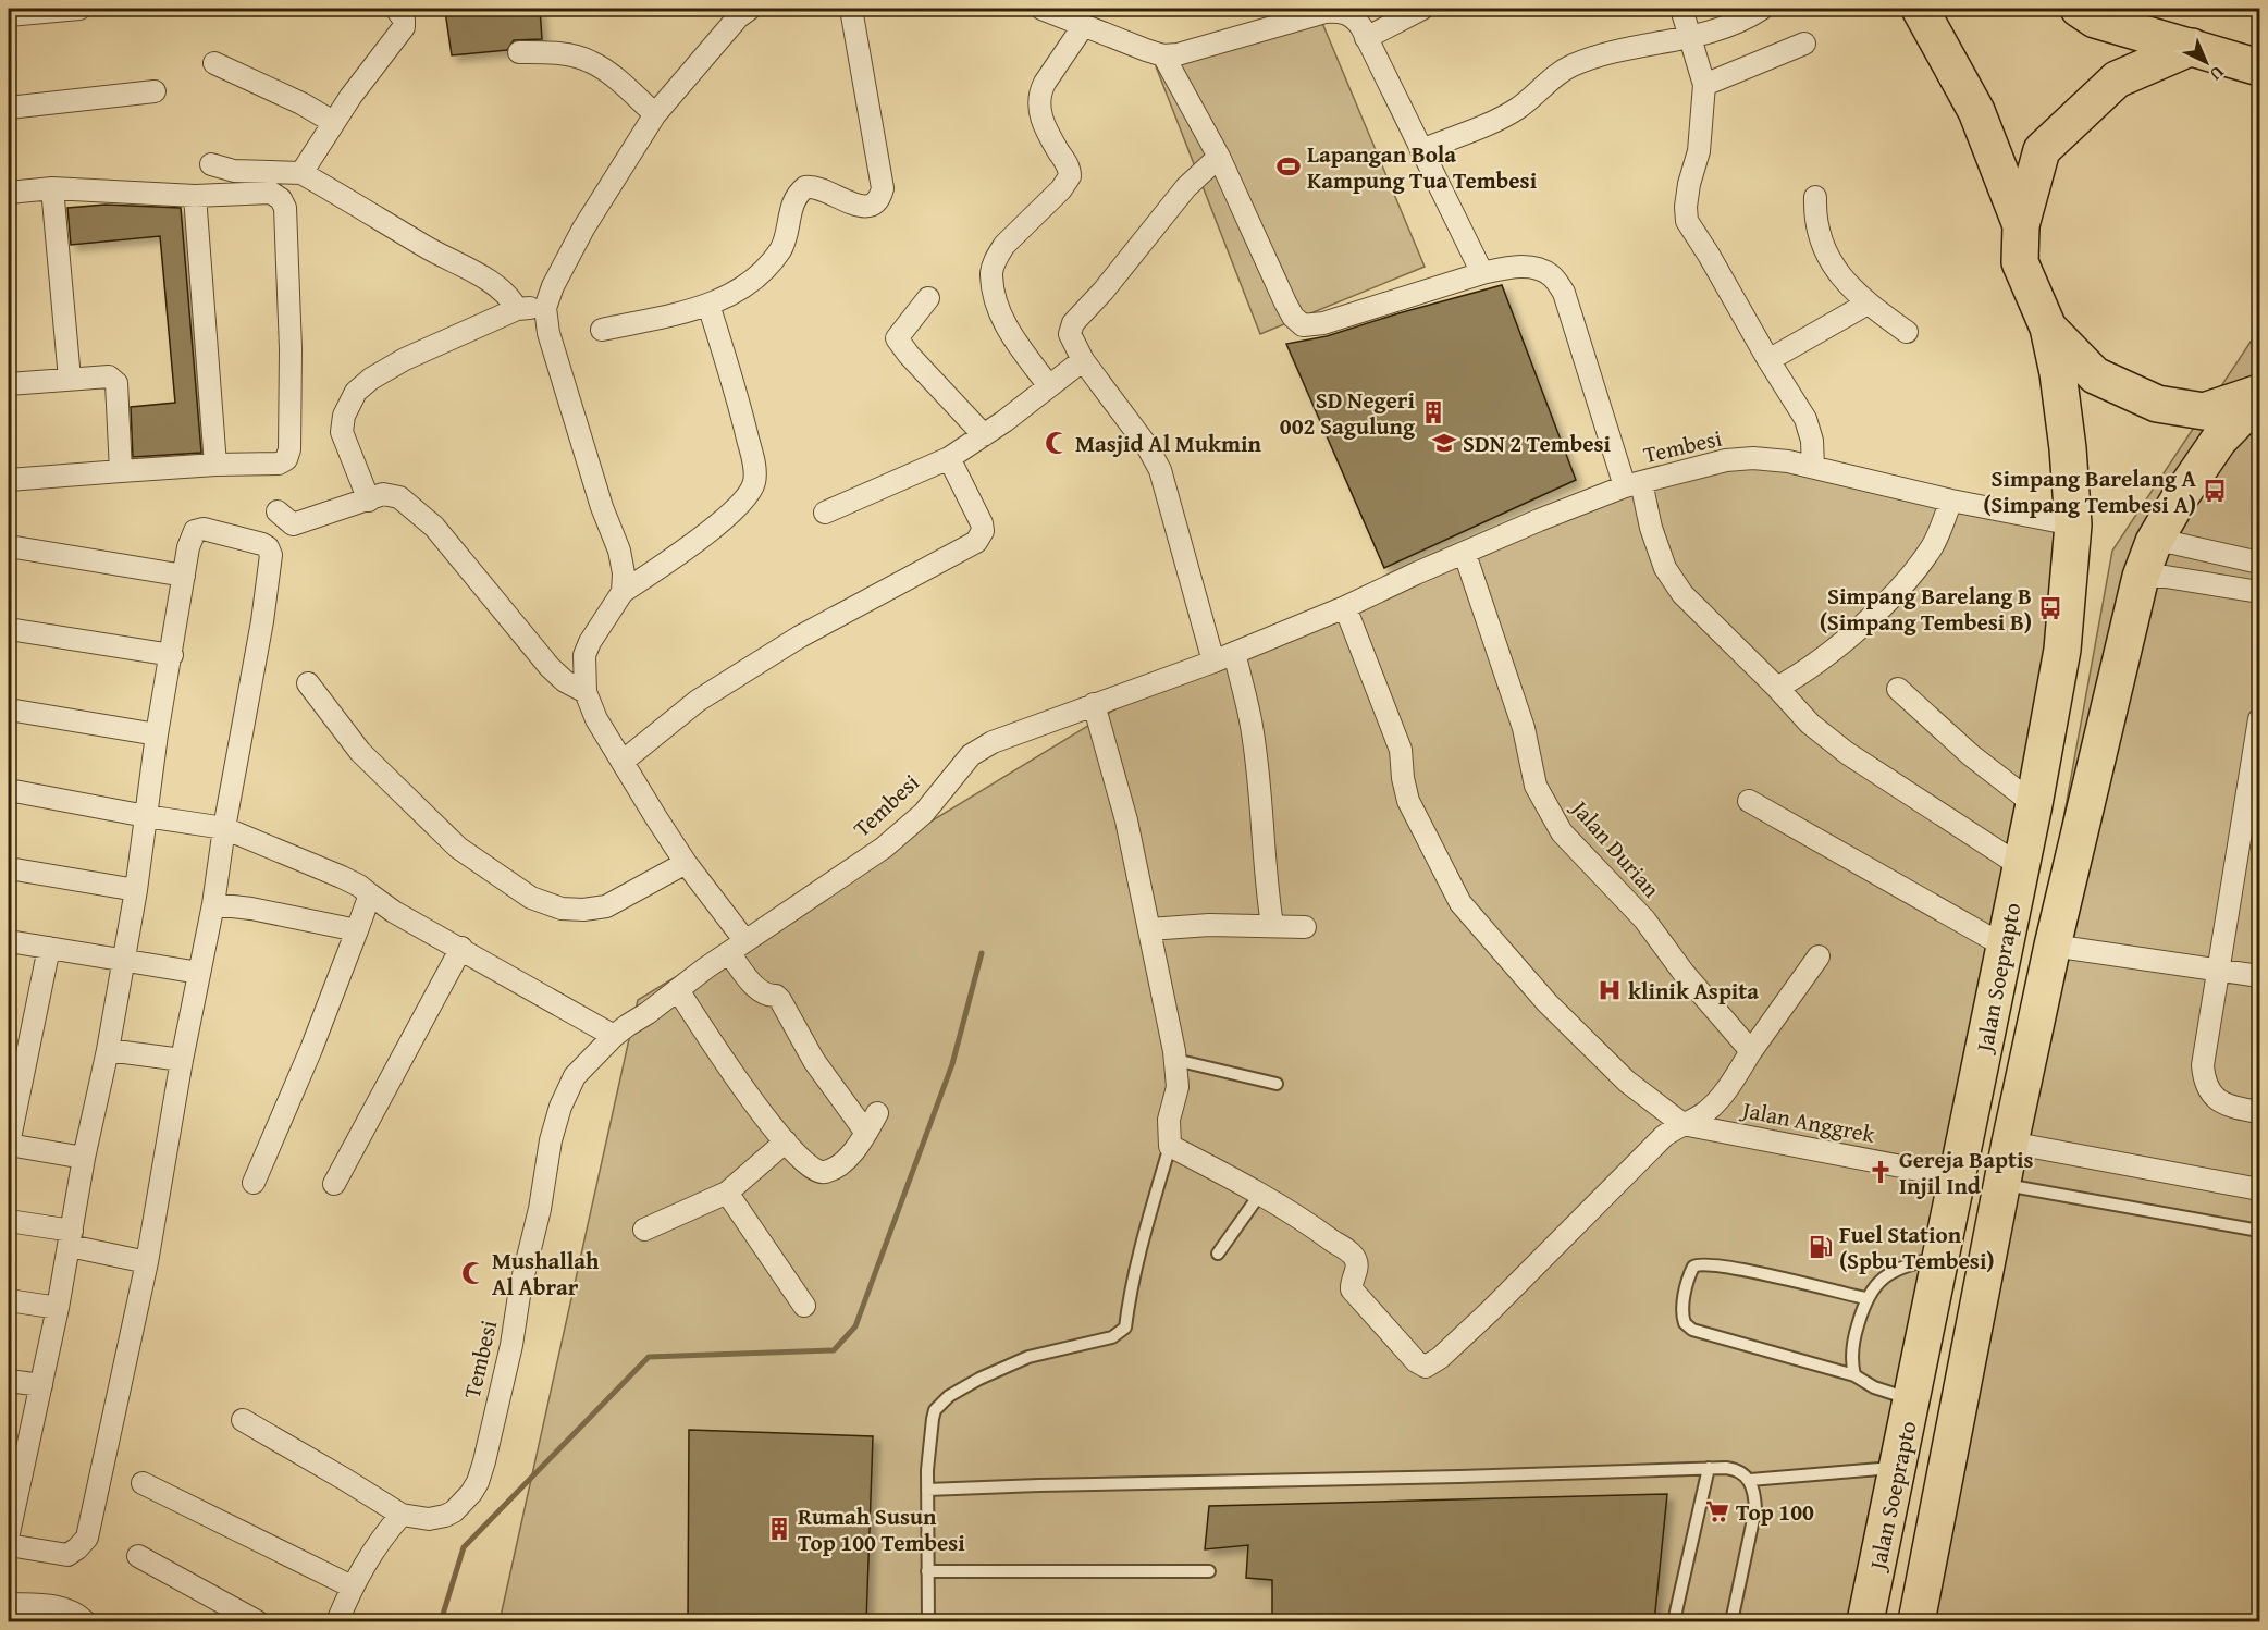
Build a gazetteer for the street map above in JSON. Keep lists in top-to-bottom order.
{
  "streets": {
    "highway": ["Jalan Soeprapto"],
    "street": ["Tembesi", "Jalan Durian", "Jalan Anggrek"]
  },
  "crossings": [
    ["Tembesi", "Jalan Durian"],
    ["Tembesi", "Jalan Soeprapto"],
    ["Tembesi", "Jalan Anggrek"],
    ["Jalan Soeprapto", "Jalan Anggrek"]
  ],
  "places": {
    "sports": ["Lapangan Bola Kampung Tua Tembesi"],
    "building": ["SD Negeri 002 Sagulung", "Rumah Susun Top 100 Tembesi"],
    "mosque": ["Masjid Al Mukmin", "Mushallah Al Abrar"],
    "school or university": ["SDN 2 Tembesi"],
    "bus stop": ["Simpang Barelang A (Simpang Tembesi A)", "Simpang Barelang B (Simpang Tembesi B)"],
    "hospital": ["klinik Aspita"],
    "church": ["Gereja Baptis Injil Ind"],
    "fuel station": ["Fuel Station (Spbu Tembesi)"],
    "supermarket": ["Top 100"]
  },
  "north": "bottom right"
}
